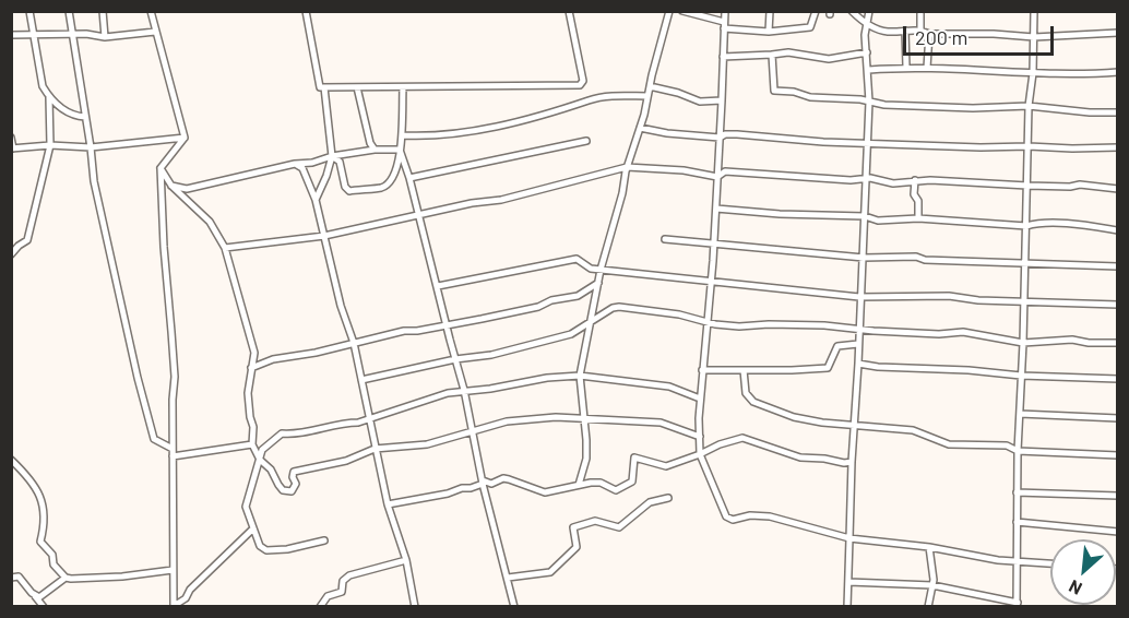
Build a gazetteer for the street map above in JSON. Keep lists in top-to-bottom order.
{
  "scale_bar": "200 m",
  "north": "bottom left"
}
